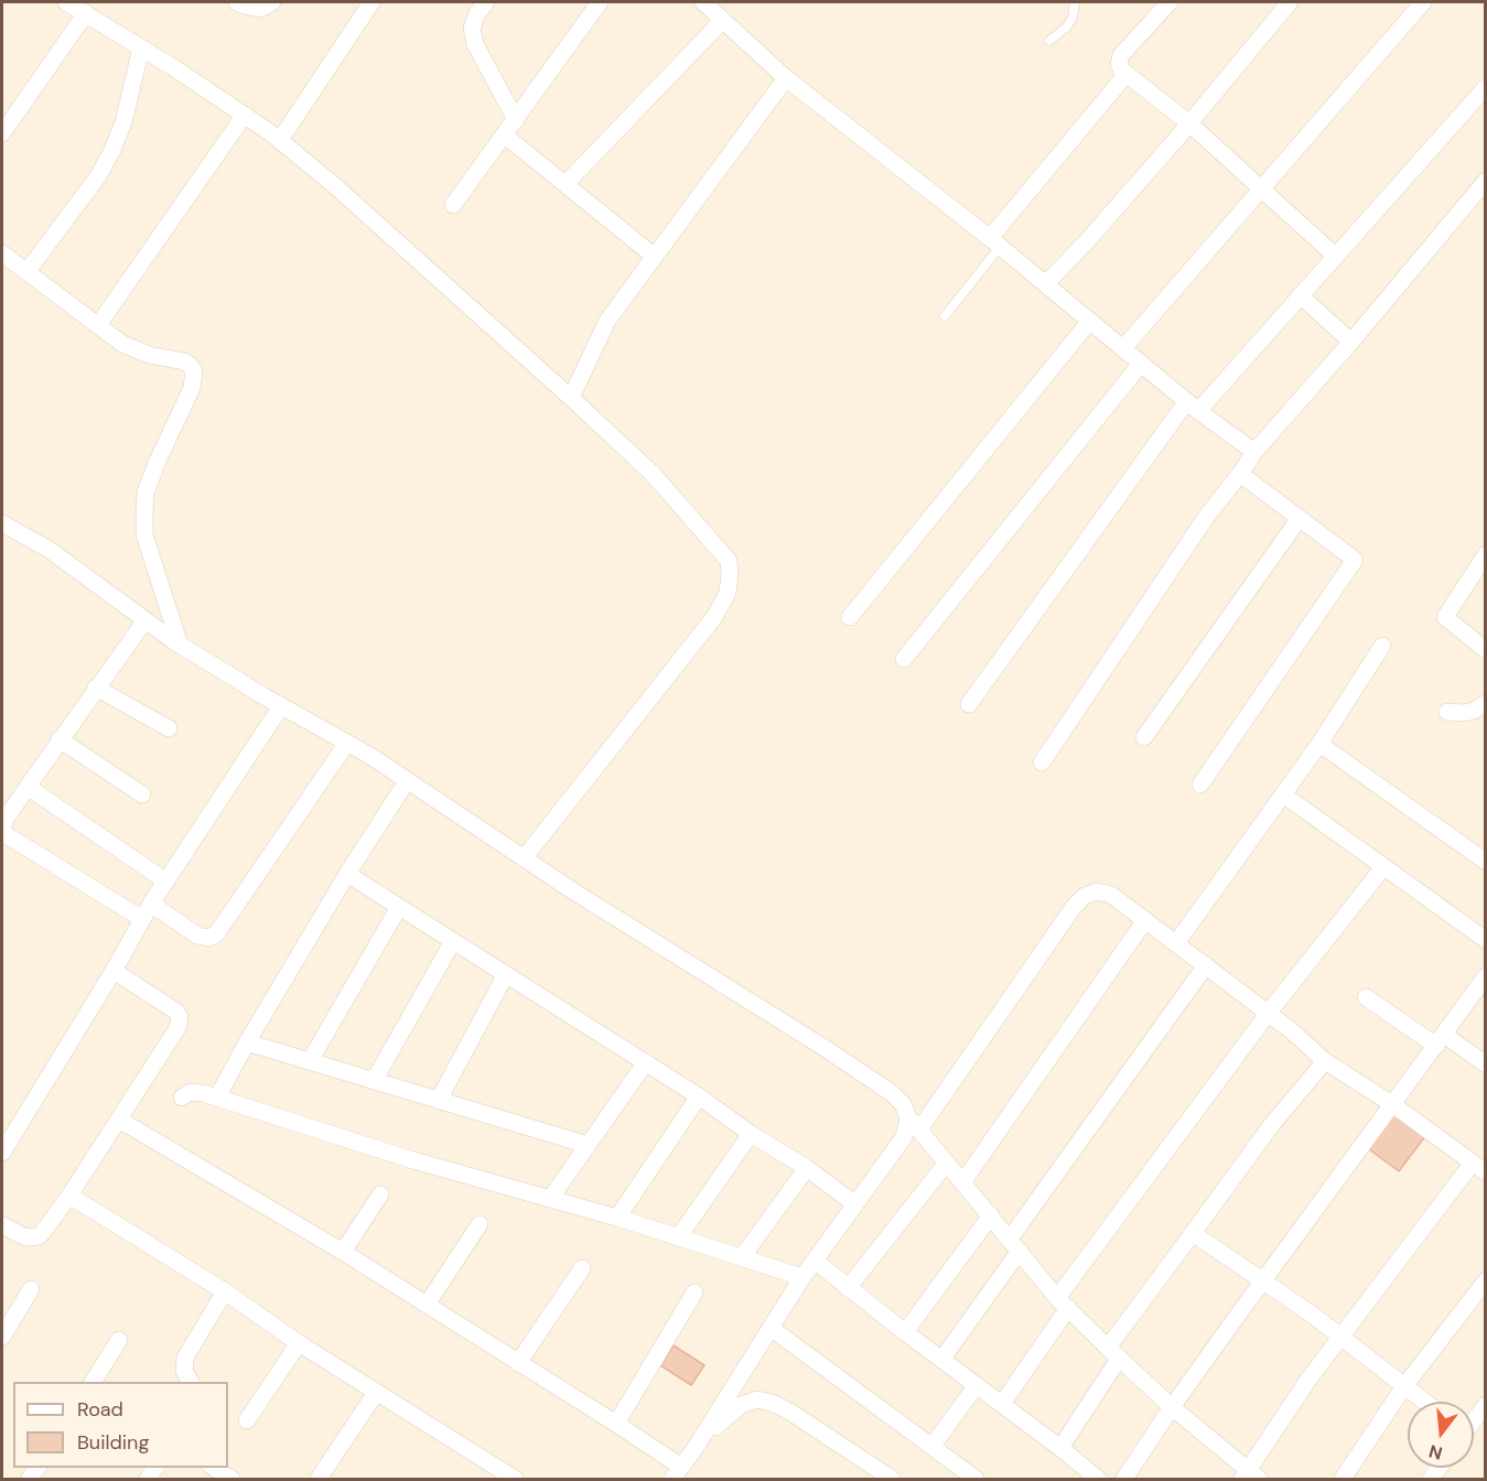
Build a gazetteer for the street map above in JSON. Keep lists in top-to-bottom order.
{
  "legend": ["Road", "Building"],
  "north": "bottom"
}
